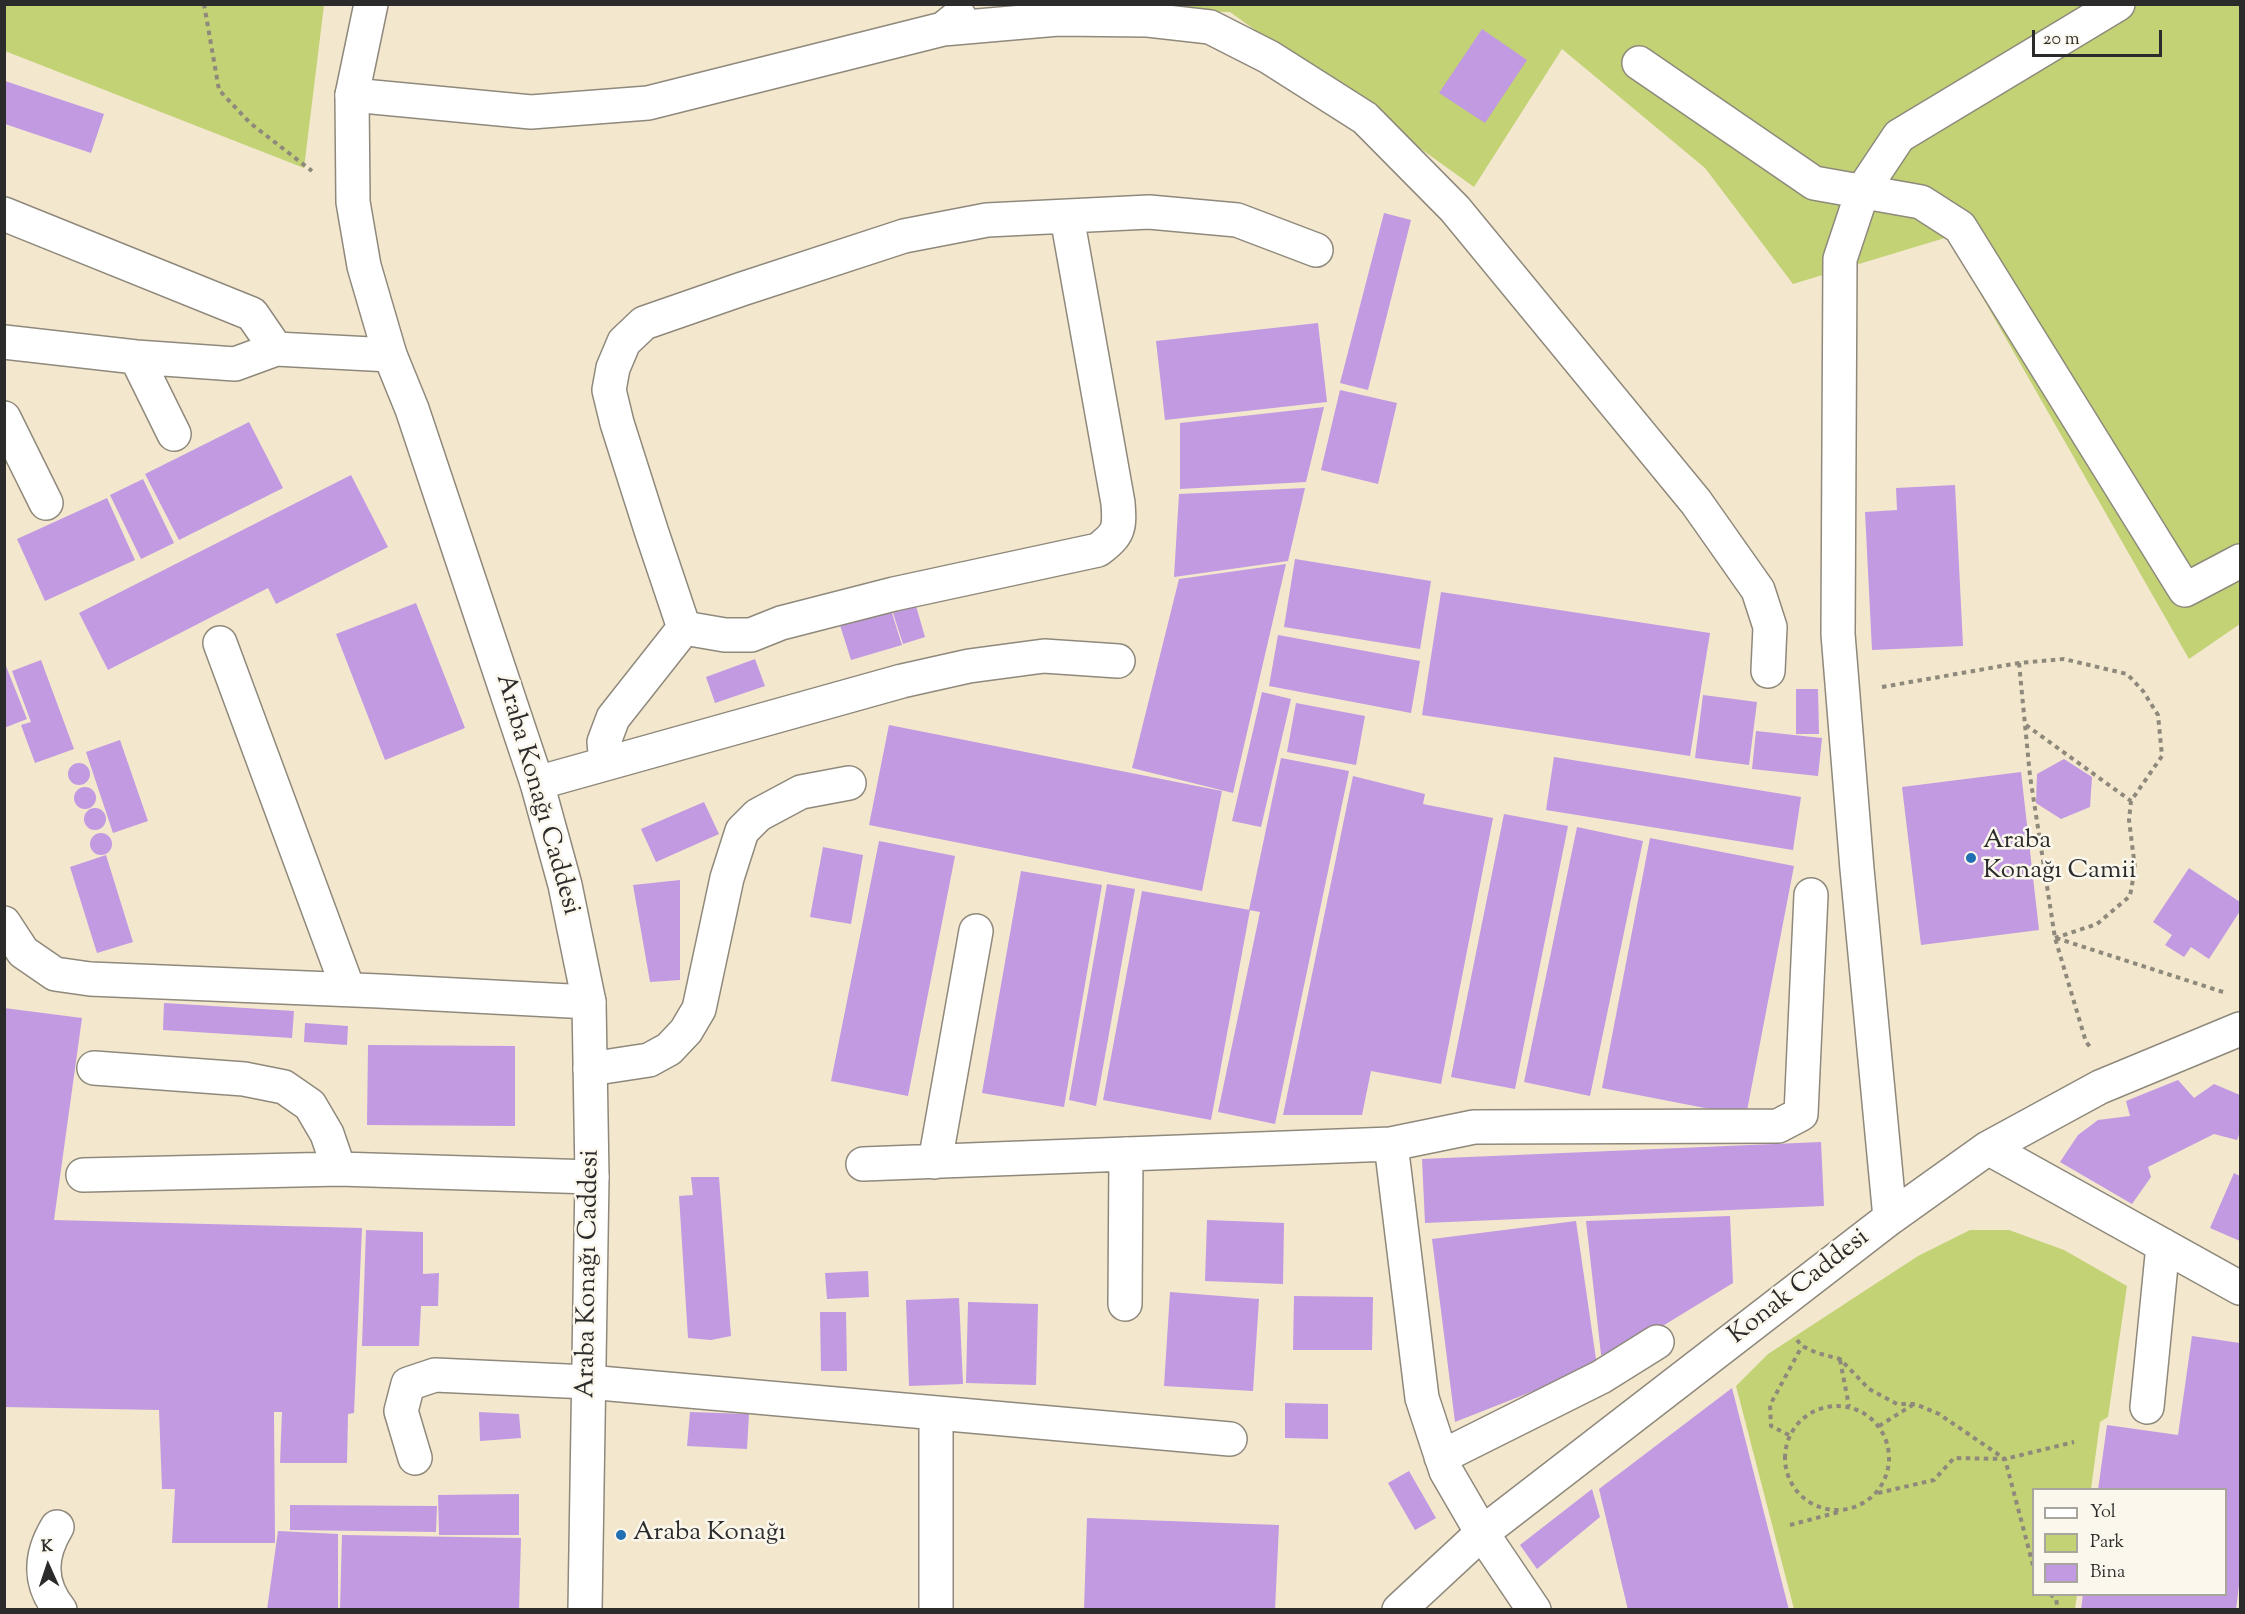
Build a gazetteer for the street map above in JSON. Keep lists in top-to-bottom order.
{
  "streets": {
    "street": ["Araba Konağı Caddesi", "Konak Caddesi"]
  },
  "places": ["Araba Konağı Camii", "Araba Konağı"],
  "legend": ["Yol", "Park", "Bina"],
  "scale_bar": "20 m",
  "north": "top"
}
